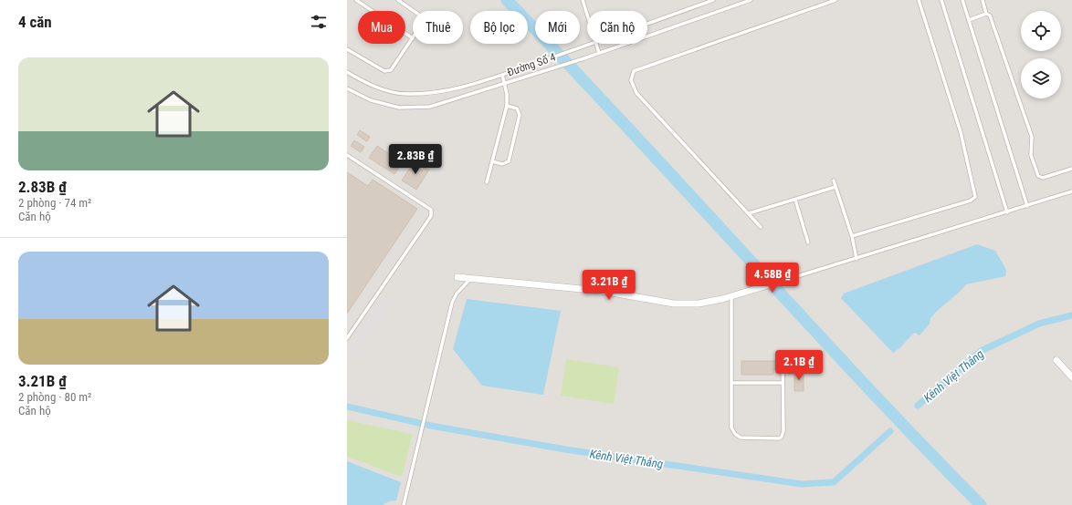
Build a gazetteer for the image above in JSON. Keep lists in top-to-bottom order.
{
  "streets": {
    "lane": ["Đường Số 4"]
  },
  "water": ["Kênh Việt Thắng"],
  "page": {
    "heading": "4 căn",
    "chip": [
      "Mua",
      "Thuê",
      "Bộ lọc",
      "Mới",
      "Căn hộ"
    ],
    "list": [
      {
        "name": "2.83B ₫",
        "note": "2 phòng · 74 m² · Căn hộ"
      },
      {
        "name": "3.21B ₫",
        "note": "2 phòng · 80 m² · Căn hộ"
      }
    ],
    "price": [
      "2.83B ₫",
      "4.58B ₫",
      "3.21B ₫",
      "2.1B ₫"
    ]
  }
}
